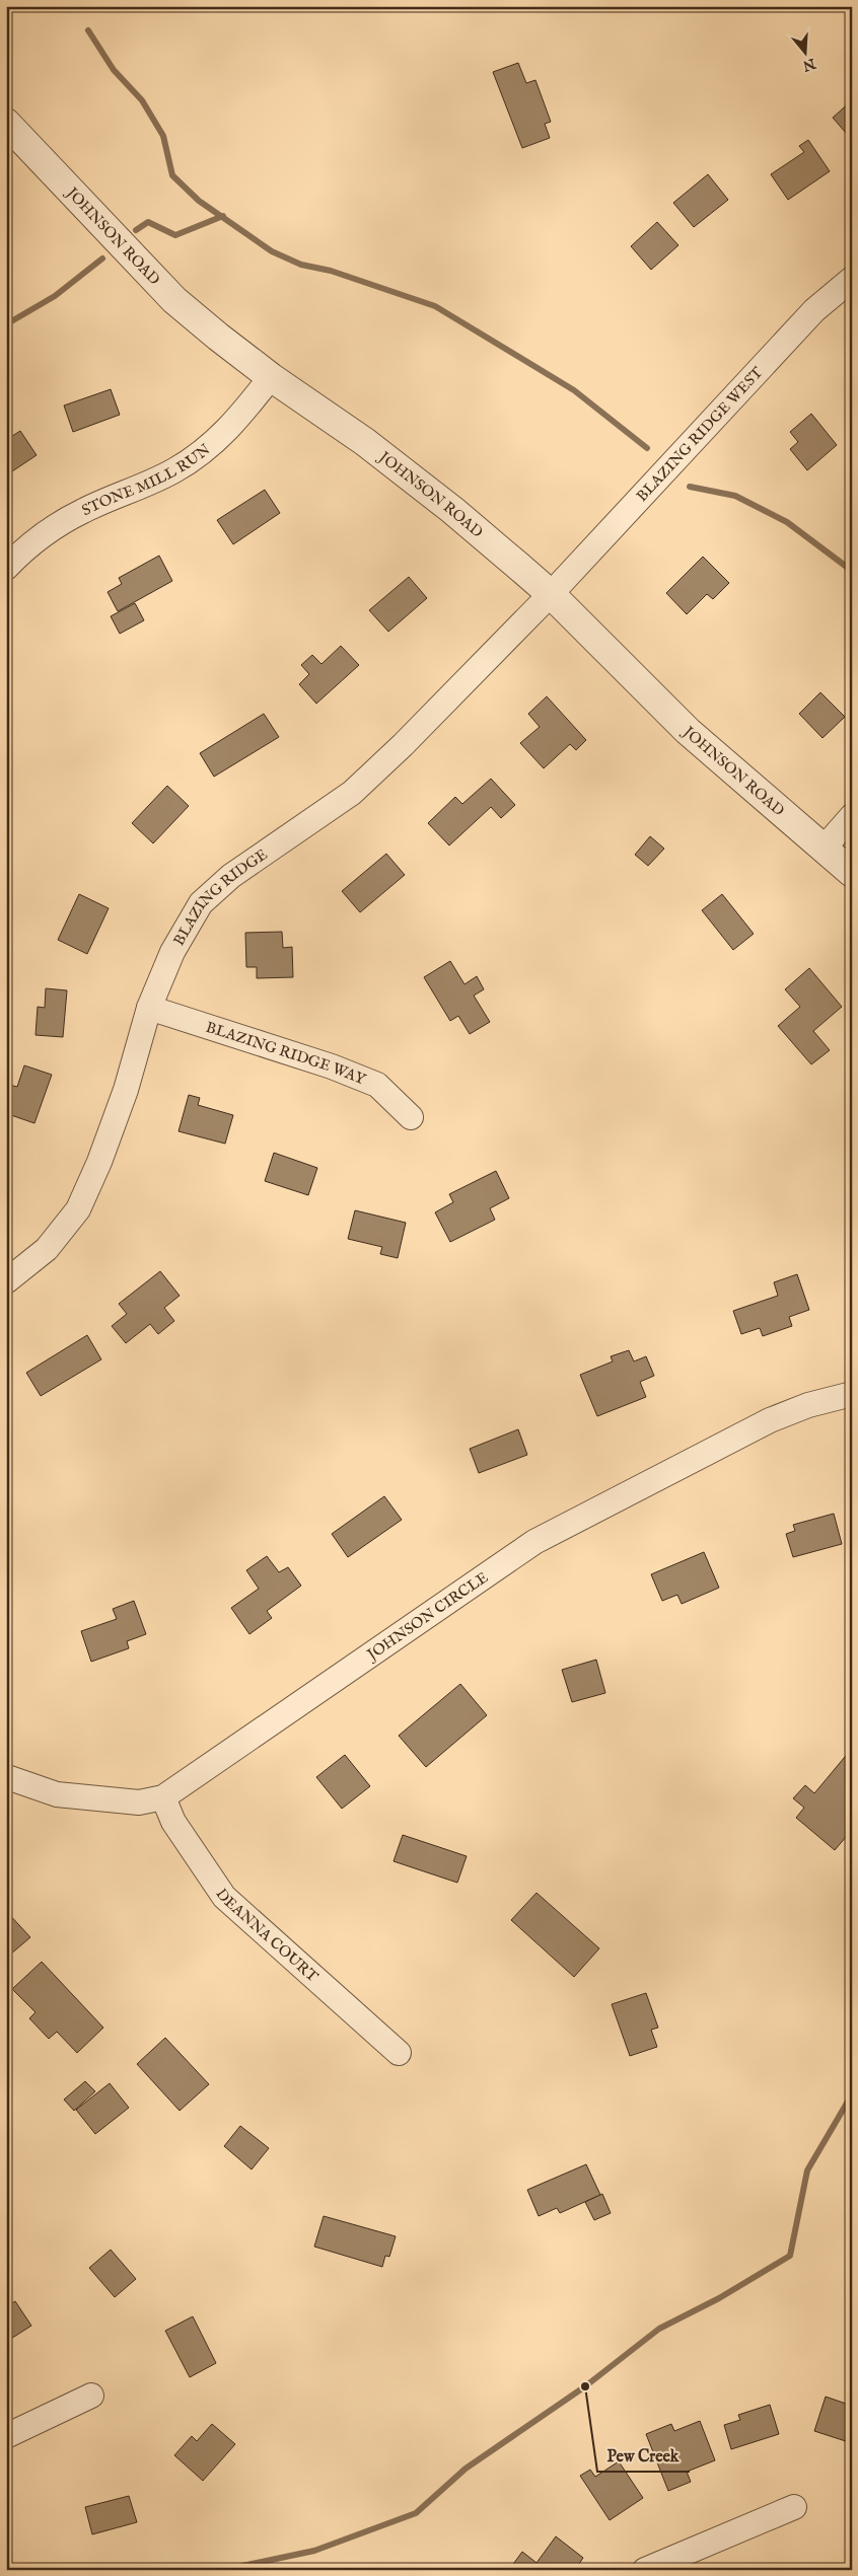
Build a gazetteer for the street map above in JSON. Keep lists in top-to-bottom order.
{
  "streets": {
    "street": [
      "JOHNSON ROAD",
      "BLAZING RIDGE WEST",
      "STONE MILL RUN",
      "BLAZING RIDGE",
      "BLAZING RIDGE WAY",
      "JOHNSON CIRCLE",
      "DEANNA COURT"
    ]
  },
  "crossings": [
    ["JOHNSON ROAD", "BLAZING RIDGE WEST"],
    ["JOHNSON ROAD", "STONE MILL RUN"],
    ["JOHNSON ROAD", "BLAZING RIDGE"],
    ["BLAZING RIDGE WEST", "BLAZING RIDGE"],
    ["BLAZING RIDGE", "BLAZING RIDGE WAY"],
    ["JOHNSON CIRCLE", "DEANNA COURT"]
  ],
  "places": ["Pew Creek"],
  "north": "bottom"
}
